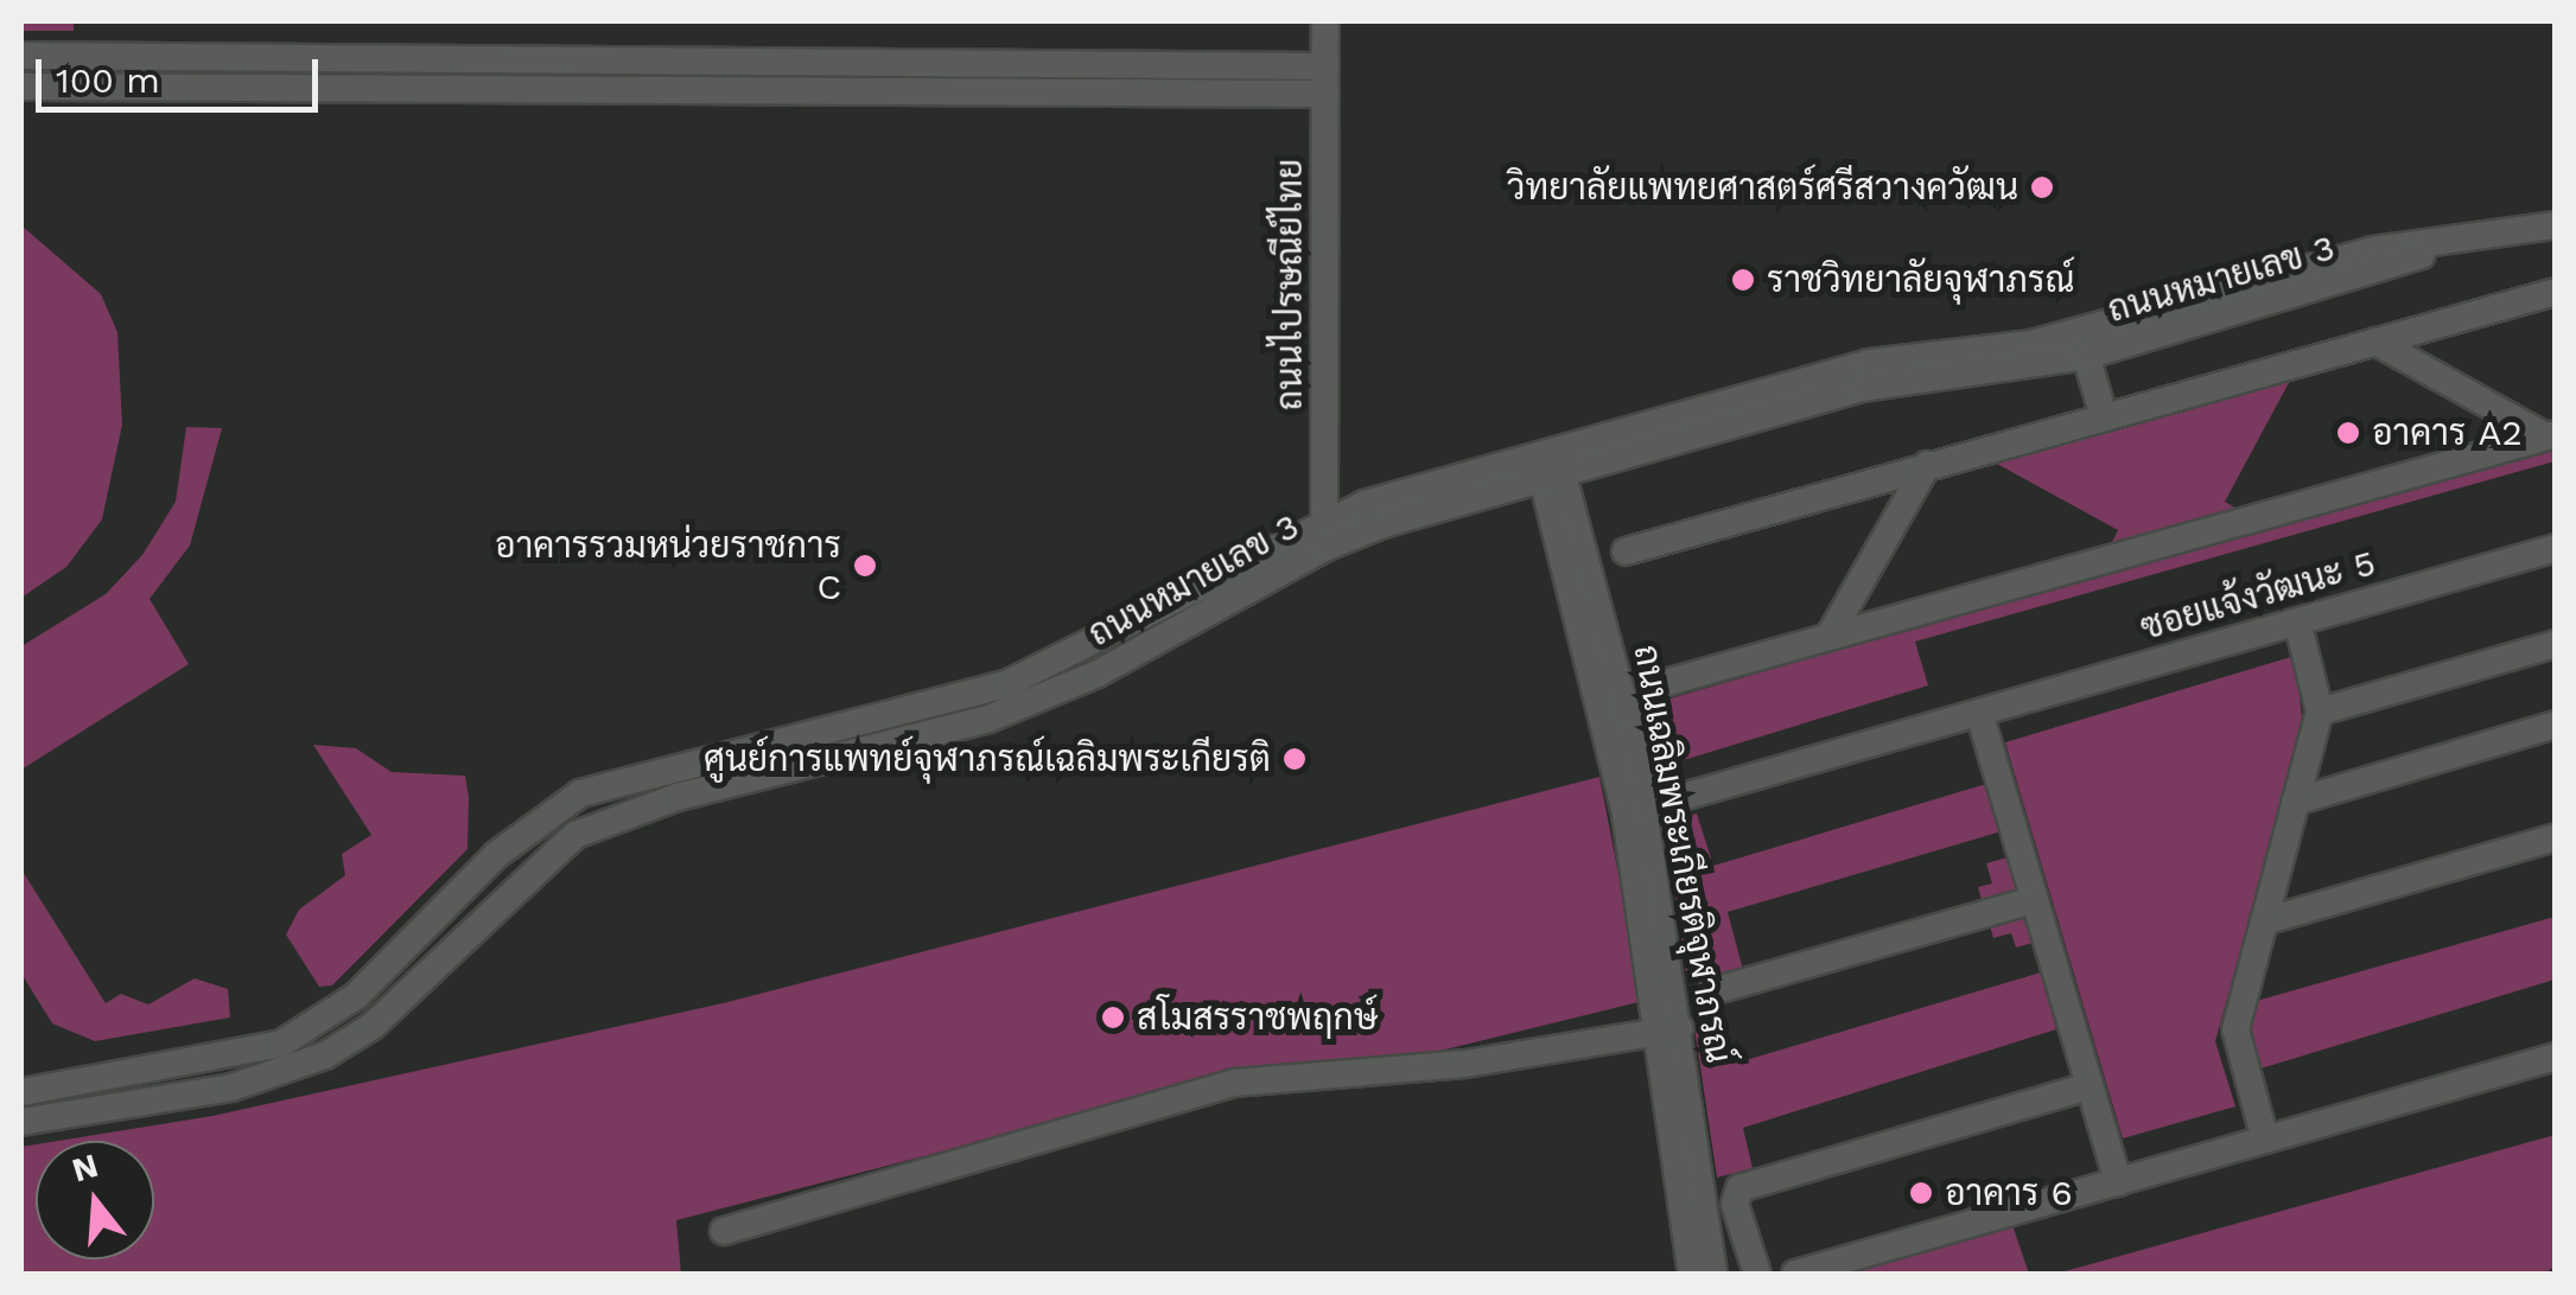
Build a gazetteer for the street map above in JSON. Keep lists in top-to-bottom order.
{
  "streets": {
    "street": [
      "ถนนหมายเลข 3",
      "ถนนไปรษณีย์ไทย",
      "ซอยแจ้งวัฒนะ 5",
      "ถนนเฉลิมพระเกียรติจุฬาภรณ์"
    ]
  },
  "crossings": [
    ["ถนนหมายเลข 3", "ถนนไปรษณีย์ไทย"],
    ["ถนนหมายเลข 3", "ถนนเฉลิมพระเกียรติจุฬาภรณ์"]
  ],
  "places": [
    "วิทยาลัยแพทยศาสตร์ศรีสวางควัฒน",
    "ราชวิทยาลัยจุฬาภรณ์",
    "อาคาร A2",
    "อาคารรวมหน่วยราชการ C",
    "ศูนย์การแพทย์จุฬาภรณ์เฉลิมพระเกียรติ",
    "สโมสรราชพฤกษ์",
    "อาคาร 6"
  ],
  "scale_bar": "100 m",
  "north": "top"
}
